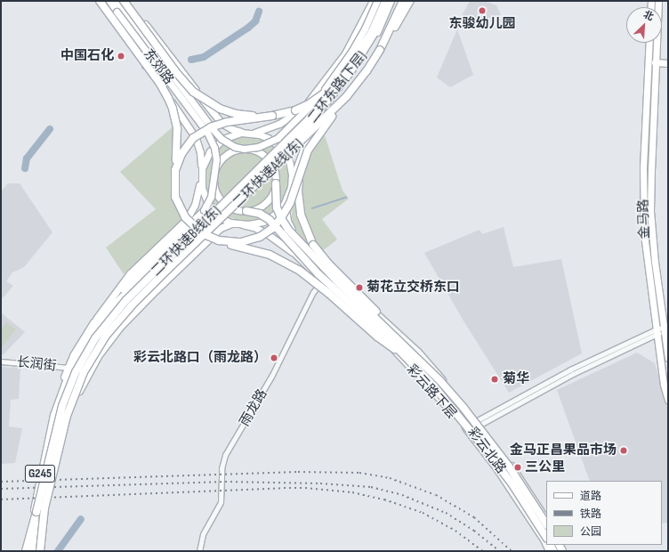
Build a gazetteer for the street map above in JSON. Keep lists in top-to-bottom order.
{
  "streets": {
    "highway": ["二环快速A线(东)", "二环快速B线(东)", "彩云北路"],
    "main road": [
      "东郊路",
      "二环东路(下层)",
      "金马路",
      "G245"
    ],
    "street": ["长润街", "彩云路下层", "雨龙路"]
  },
  "crossings": [
    ["二环东路(下层)", "二环快速B线(东)"],
    ["二环东路(下层)", "长润街"],
    ["二环东路(下层)", "G245"],
    ["长润街", "G245"],
    ["彩云路下层", "雨龙路"],
    ["彩云路下层", "G245"]
  ],
  "places": [
    "东骏幼儿园",
    "中国石化",
    "菊花立交桥东口",
    "彩云北路口（雨龙路）",
    "菊华",
    "金马正昌果品市场",
    "三公里"
  ],
  "legend": ["道路", "铁路", "公园"],
  "north": "top right"
}
